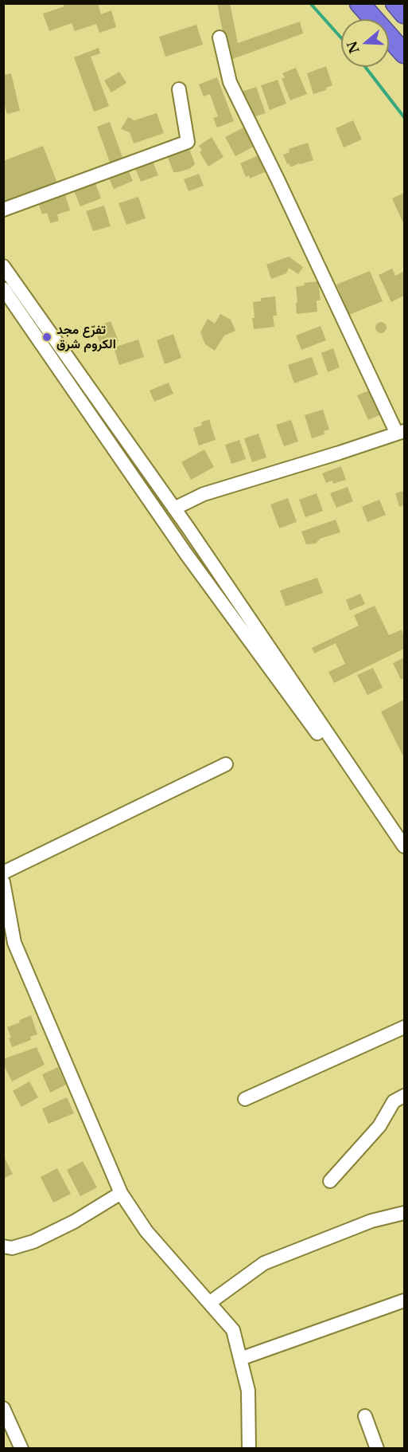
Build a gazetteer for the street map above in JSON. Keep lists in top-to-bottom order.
{
  "places": ["تفرّع مجد الكروم شرق"],
  "north": "left"
}
